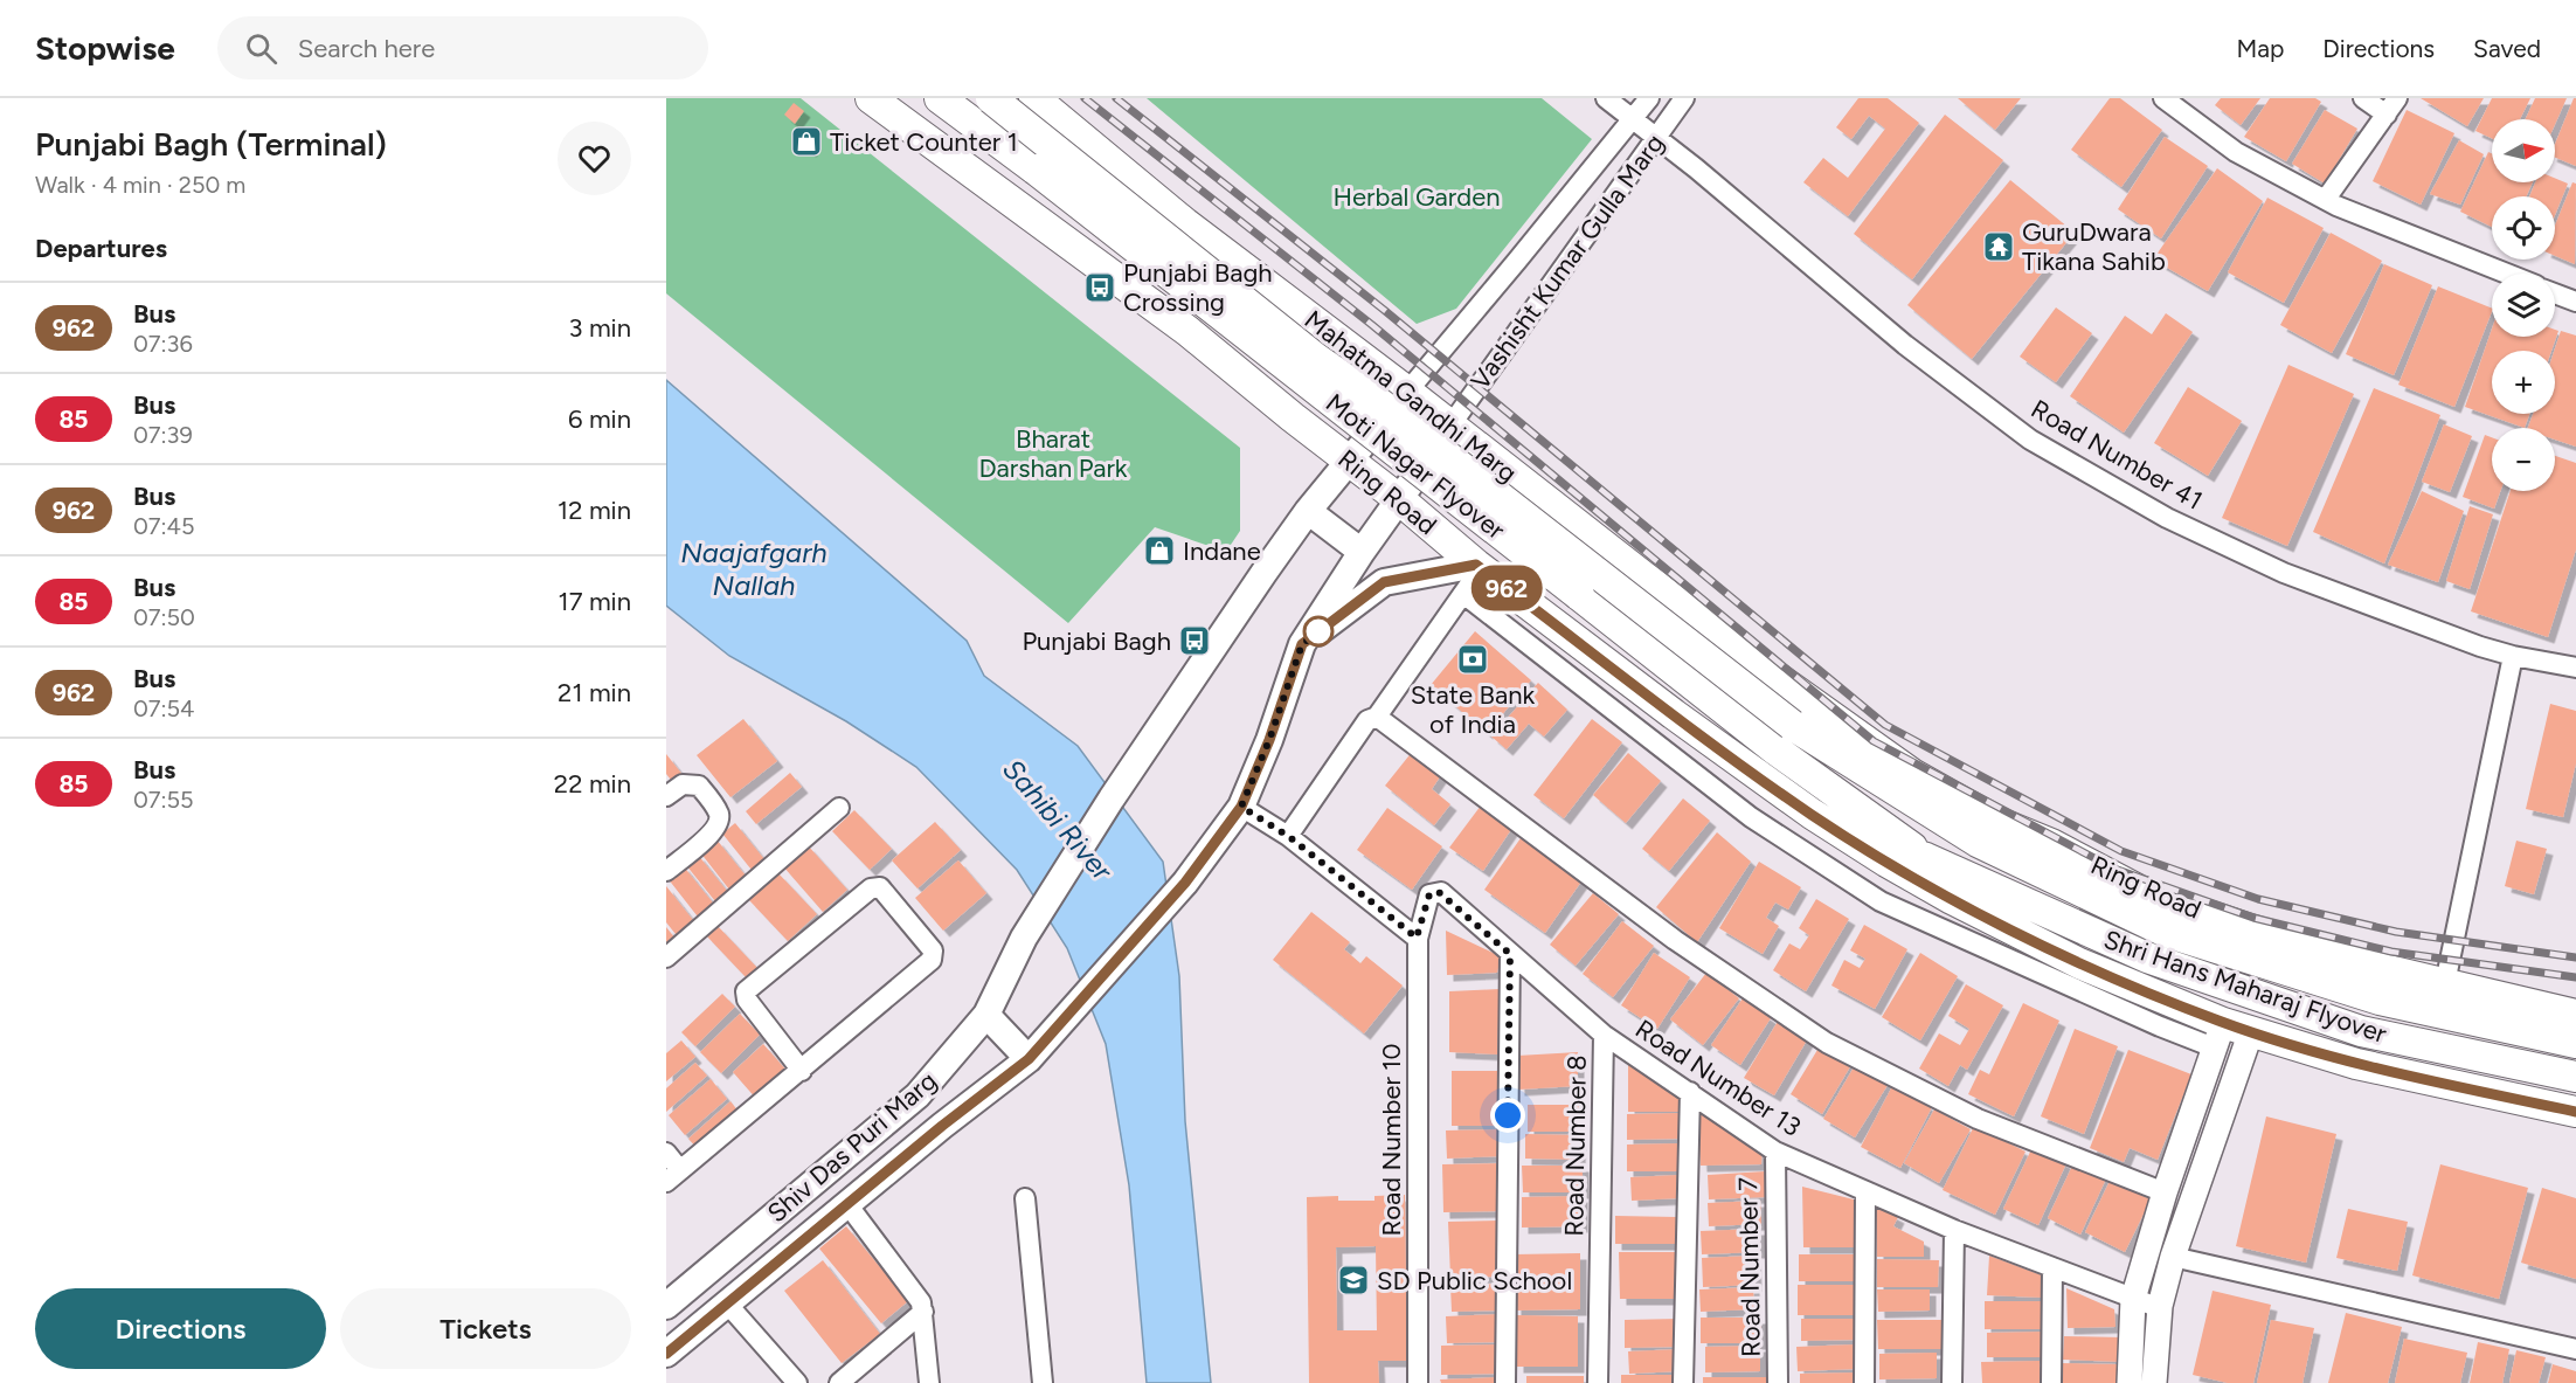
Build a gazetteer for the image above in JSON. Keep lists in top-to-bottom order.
{
  "streets": {
    "main road": [
      "Mahatma Gandhi Marg",
      "Moti Nagar Flyover",
      "Ring Road",
      "Shri Hans Maharaj Flyover",
      "Shiv Das Puri Marg"
    ],
    "street": [
      "Vashisht Kumar Gulla Marg",
      "Road Number 41",
      "Road Number 13",
      "Road Number 10",
      "Road Number 8",
      "Road Number 7"
    ]
  },
  "crossings": [
    ["Vashisht Kumar Gulla Marg", "Mahatma Gandhi Marg"],
    ["Vashisht Kumar Gulla Marg", "Road Number 41"],
    ["Vashisht Kumar Gulla Marg", "Shiv Das Puri Marg"],
    ["Mahatma Gandhi Marg", "Ring Road"],
    ["Mahatma Gandhi Marg", "Shiv Das Puri Marg"],
    ["Moti Nagar Flyover", "Shri Hans Maharaj Flyover"],
    ["Ring Road", "Shiv Das Puri Marg"],
    ["Road Number 13", "Road Number 10"],
    ["Road Number 13", "Road Number 8"],
    ["Road Number 13", "Road Number 7"]
  ],
  "water": ["Naajafgarh Nallah", "Sahibi River"],
  "parks": ["Herbal Garden", "Bharat Darshan Park"],
  "places": {
    "shop": ["Ticket Counter 1", "Indane"],
    "temple": ["GuruDwara Tikana Sahib"],
    "bus stop": ["Punjabi Bagh Crossing", "Punjabi Bagh"],
    "bank": ["State Bank of India"],
    "school or university": ["SD Public School"]
  },
  "lines": ["bus line 962"],
  "north": "right",
  "page": {
    "header": "Stopwise",
    "search": "Search here",
    "nav": ["Map", "Directions", "Saved"],
    "heading": [
      ["Punjabi Bagh (Terminal)", "Walk · 4 min · 250 m"],
      "Departures"
    ],
    "on_map": "962",
    "map_buttons": ["+", "−"],
    "list": [
      {
        "mark": "962",
        "name": "Bus",
        "note": "07:36",
        "value": "3 min"
      },
      {
        "mark": "85",
        "name": "Bus",
        "note": "07:39",
        "value": "6 min"
      },
      {
        "mark": "962",
        "name": "Bus",
        "note": "07:45",
        "value": "12 min"
      },
      {
        "mark": "85",
        "name": "Bus",
        "note": "07:50",
        "value": "17 min"
      },
      {
        "mark": "962",
        "name": "Bus",
        "note": "07:54",
        "value": "21 min"
      },
      {
        "mark": "85",
        "name": "Bus",
        "note": "07:55",
        "value": "22 min"
      }
    ],
    "buttons": ["Directions", "Tickets"]
  }
}
